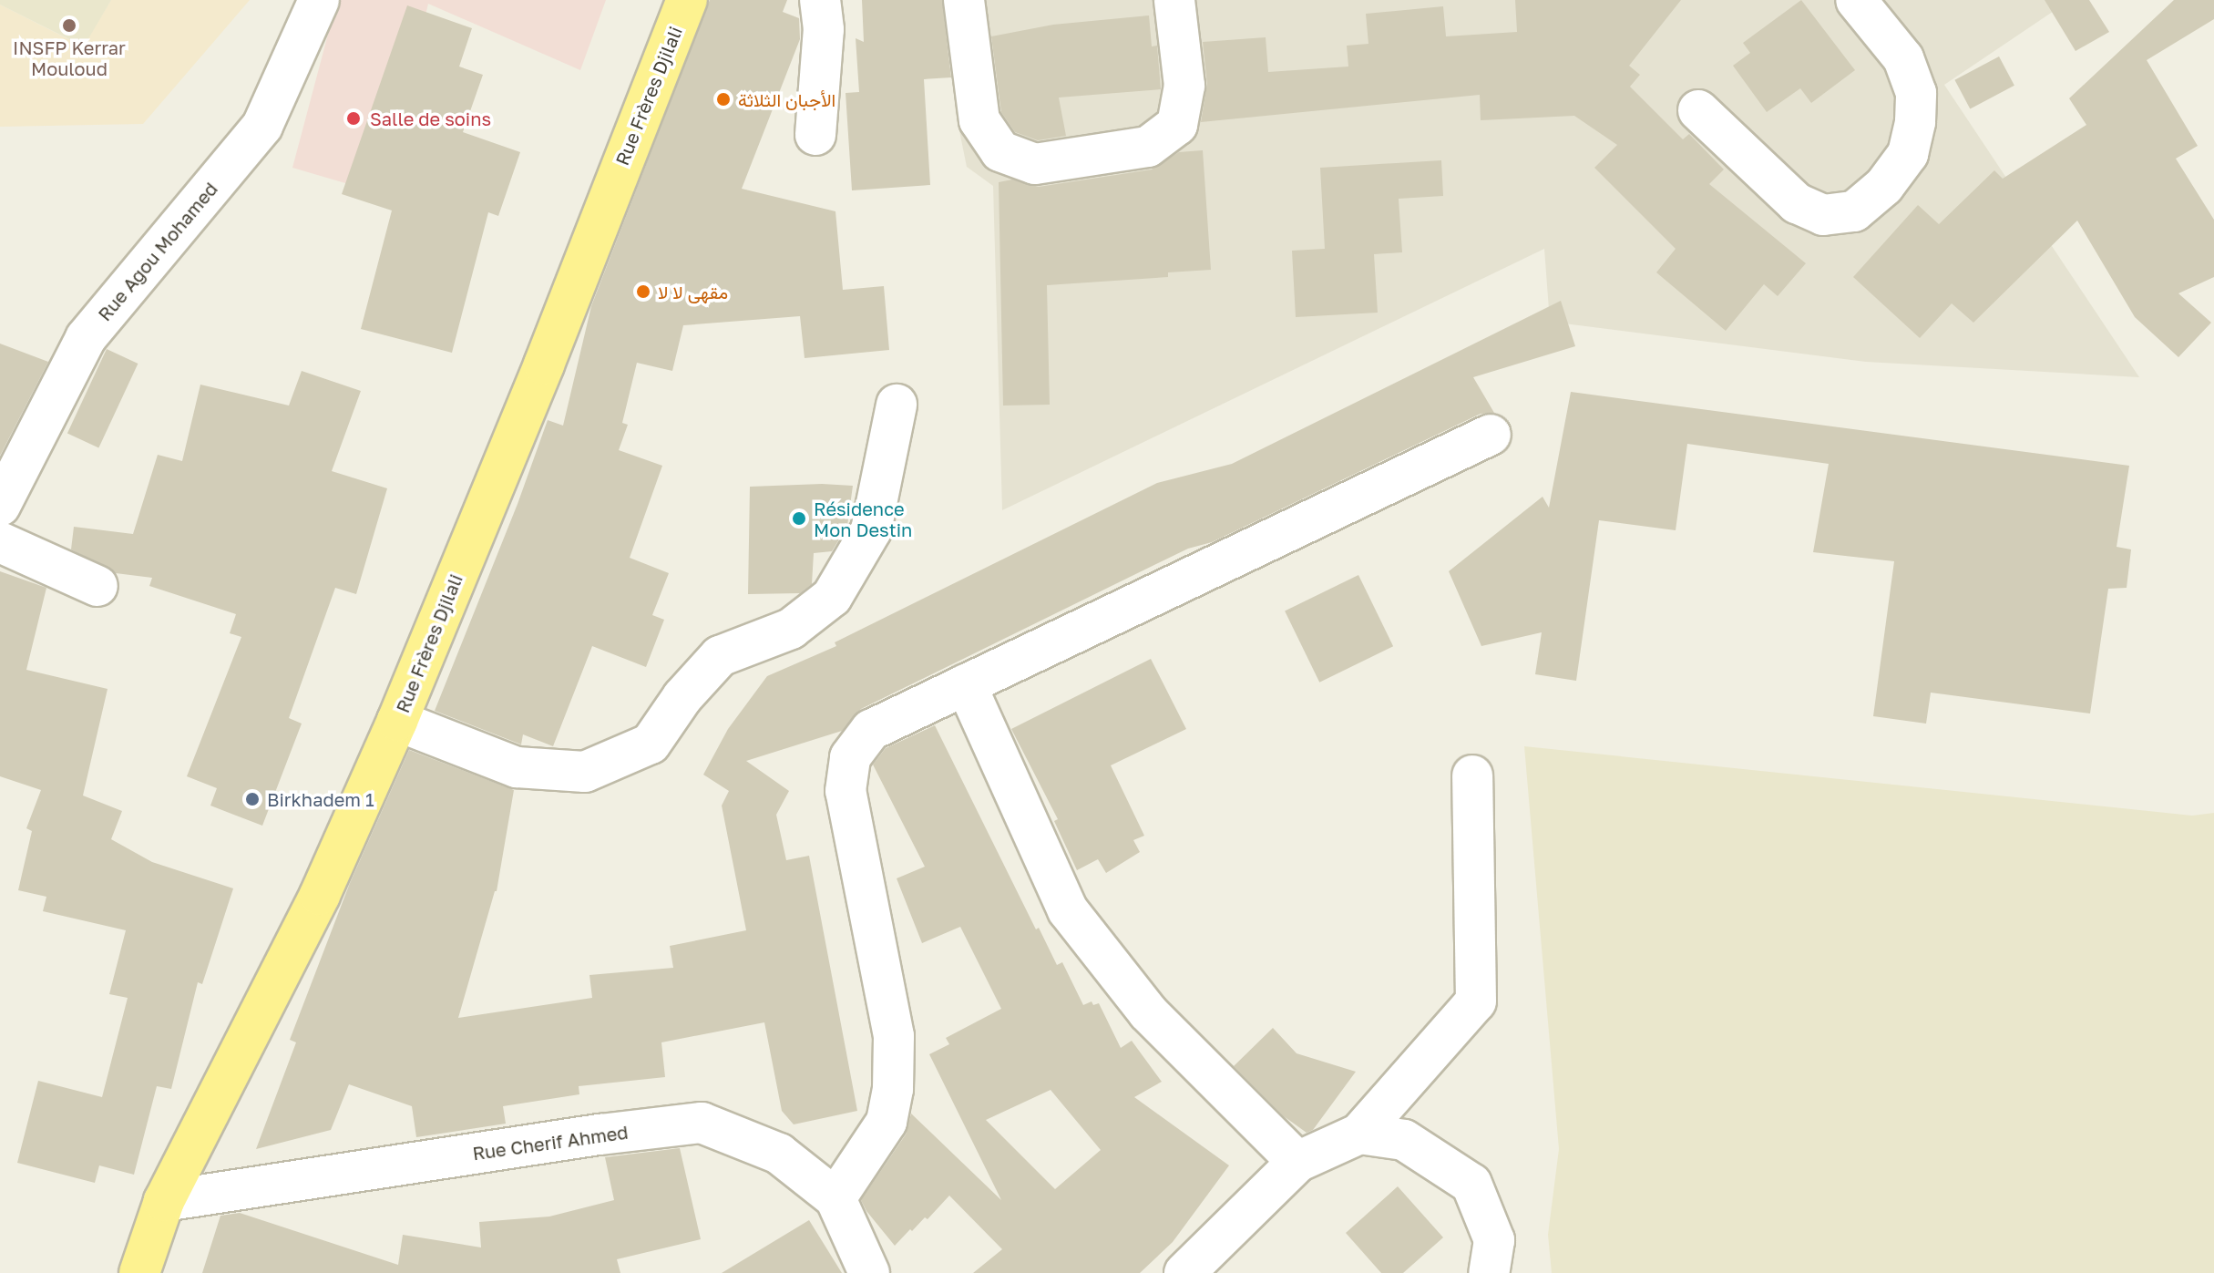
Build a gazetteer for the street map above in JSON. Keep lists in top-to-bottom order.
{
  "streets": {
    "main road": ["Rue Frères Djilali"],
    "street": ["Rue Agou Mohamed", "Rue Cherif Ahmed"]
  },
  "crossings": [
    ["Rue Frères Djilali", "Rue Cherif Ahmed"]
  ],
  "places": [
    "INSFP Kerrar Mouloud",
    "الأجبان الثلاثة",
    "Salle de soins",
    "مقهى لا لا",
    "Résidence Mon Destin",
    "Birkhadem 1"
  ]
}
